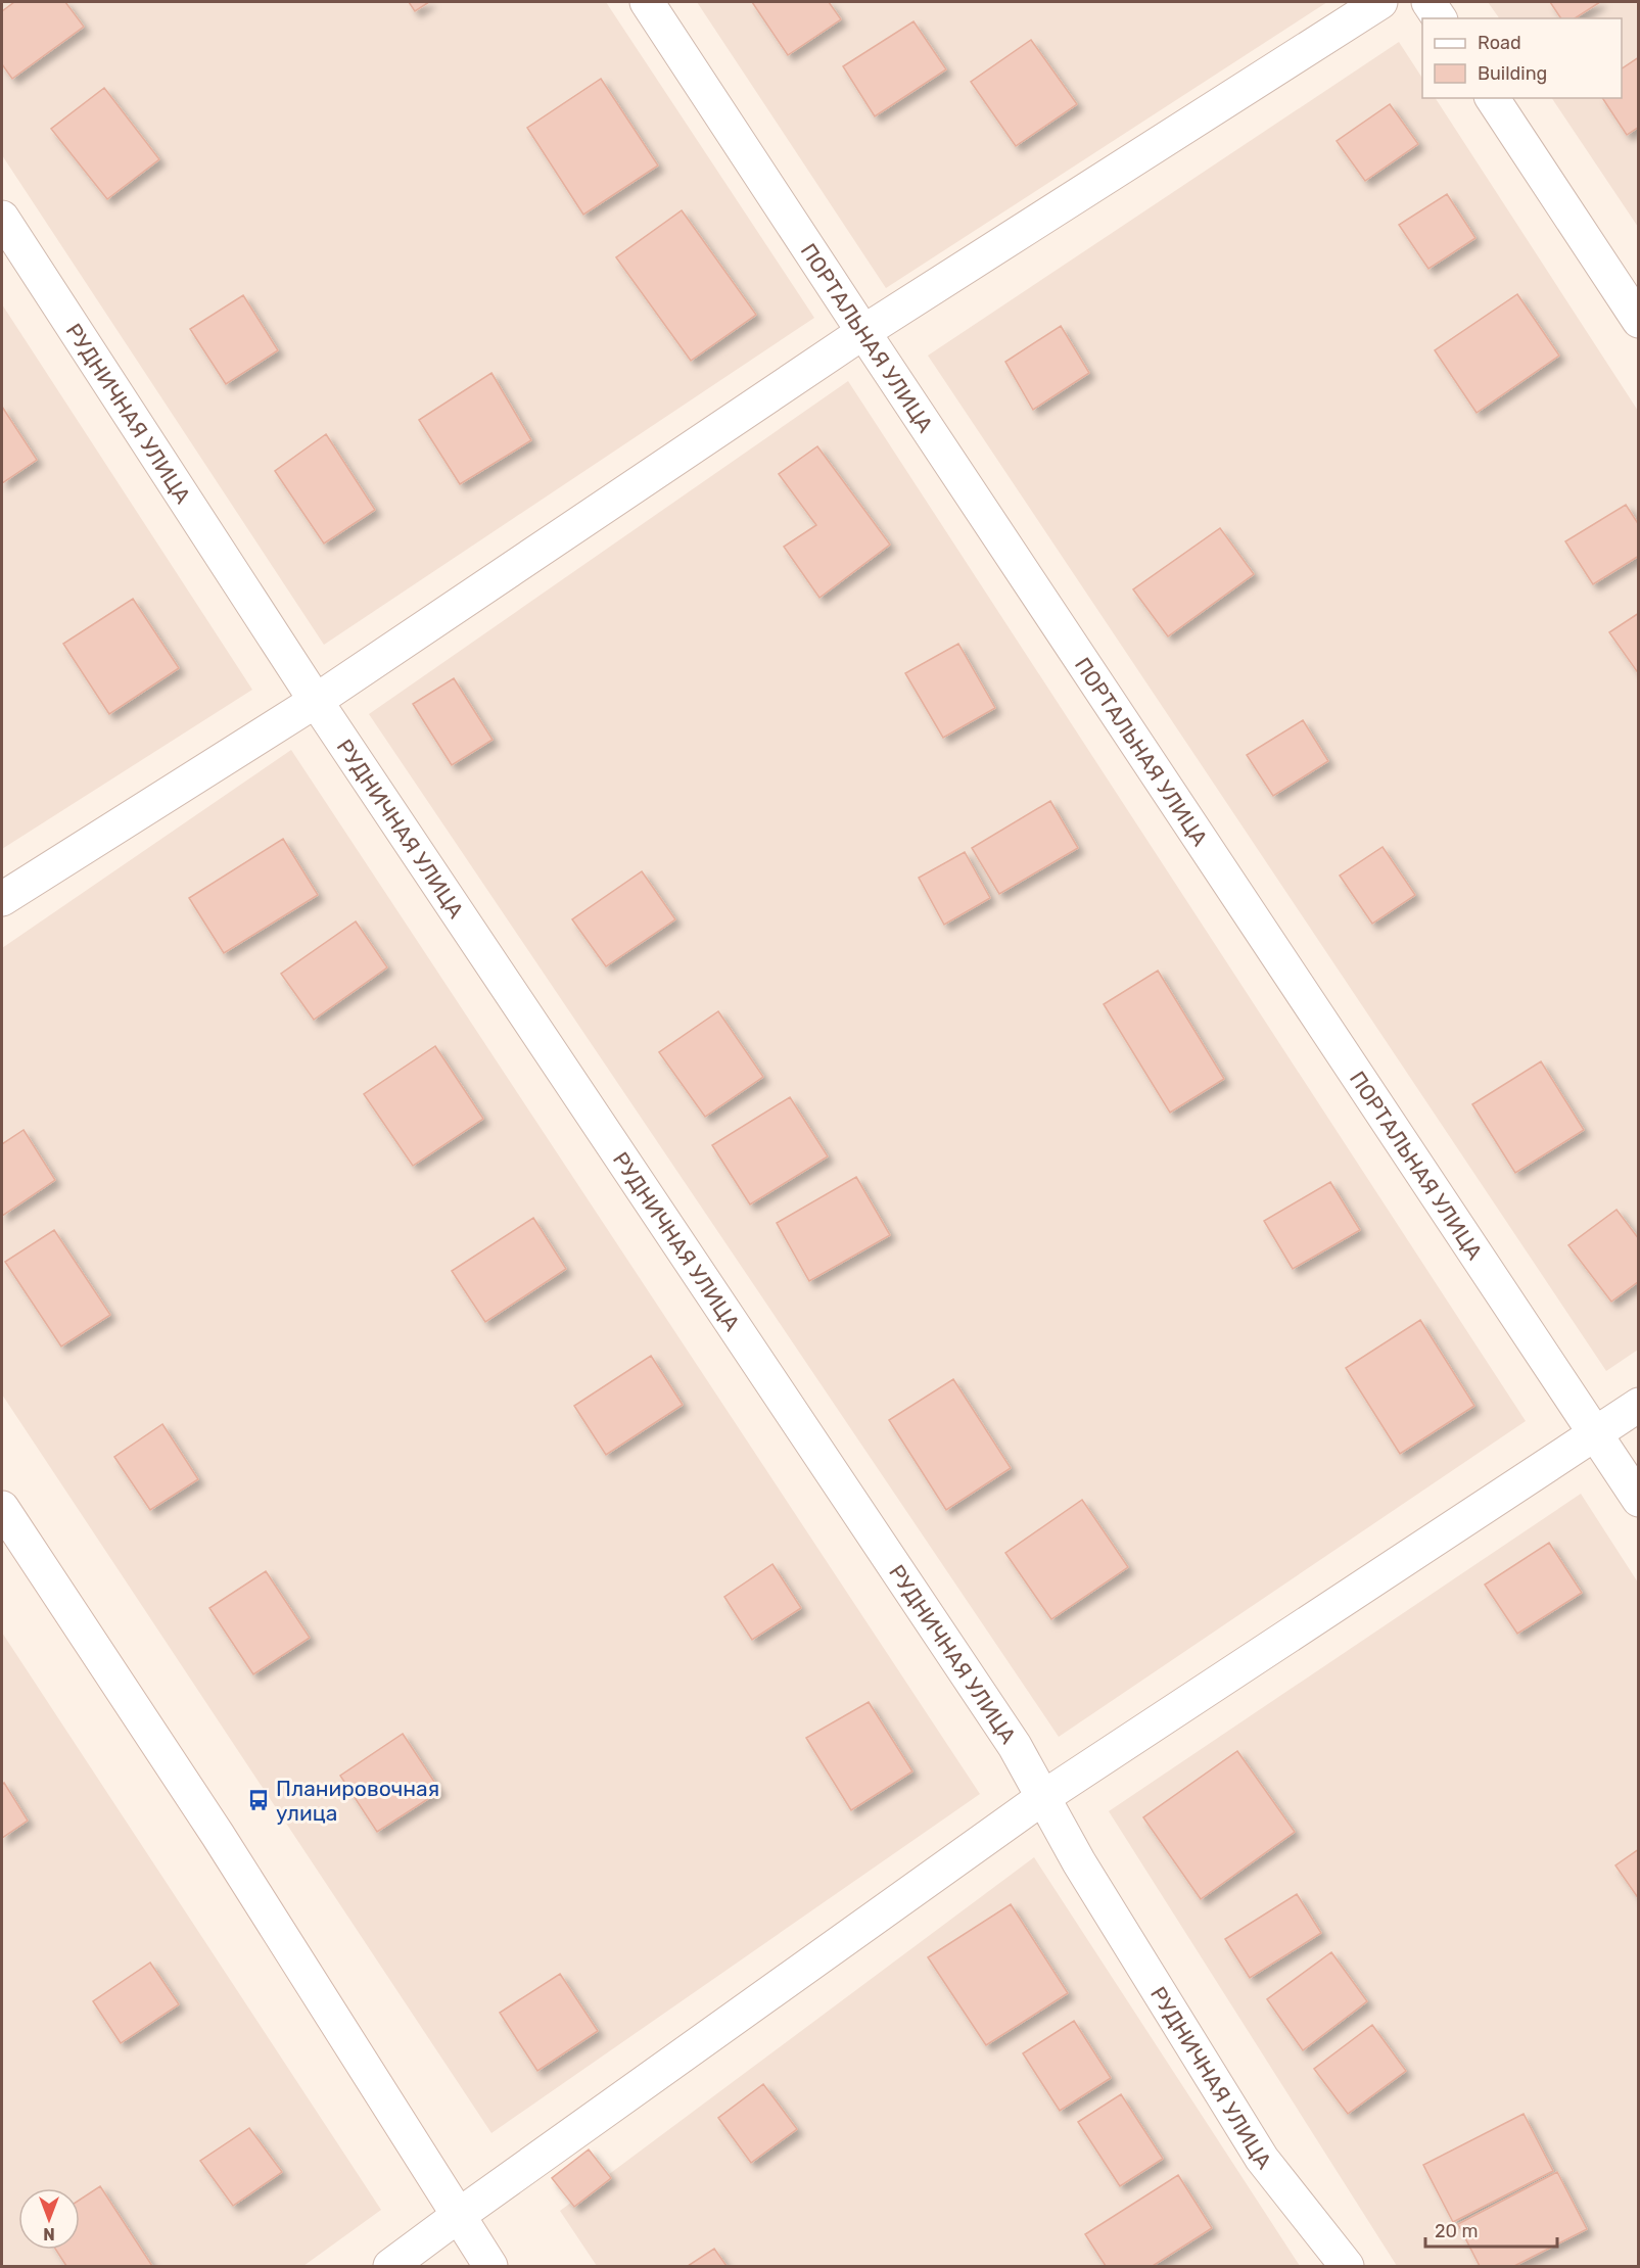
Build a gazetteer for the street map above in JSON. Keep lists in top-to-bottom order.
{
  "streets": {
    "street": ["ПОРТАЛЬНАЯ УЛИЦА", "РУДНИЧНАЯ УЛИЦА"]
  },
  "places": {
    "bus stop": ["Планировочная улица"]
  },
  "legend": ["Road", "Building"],
  "scale_bar": "20 m",
  "north": "bottom"
}
